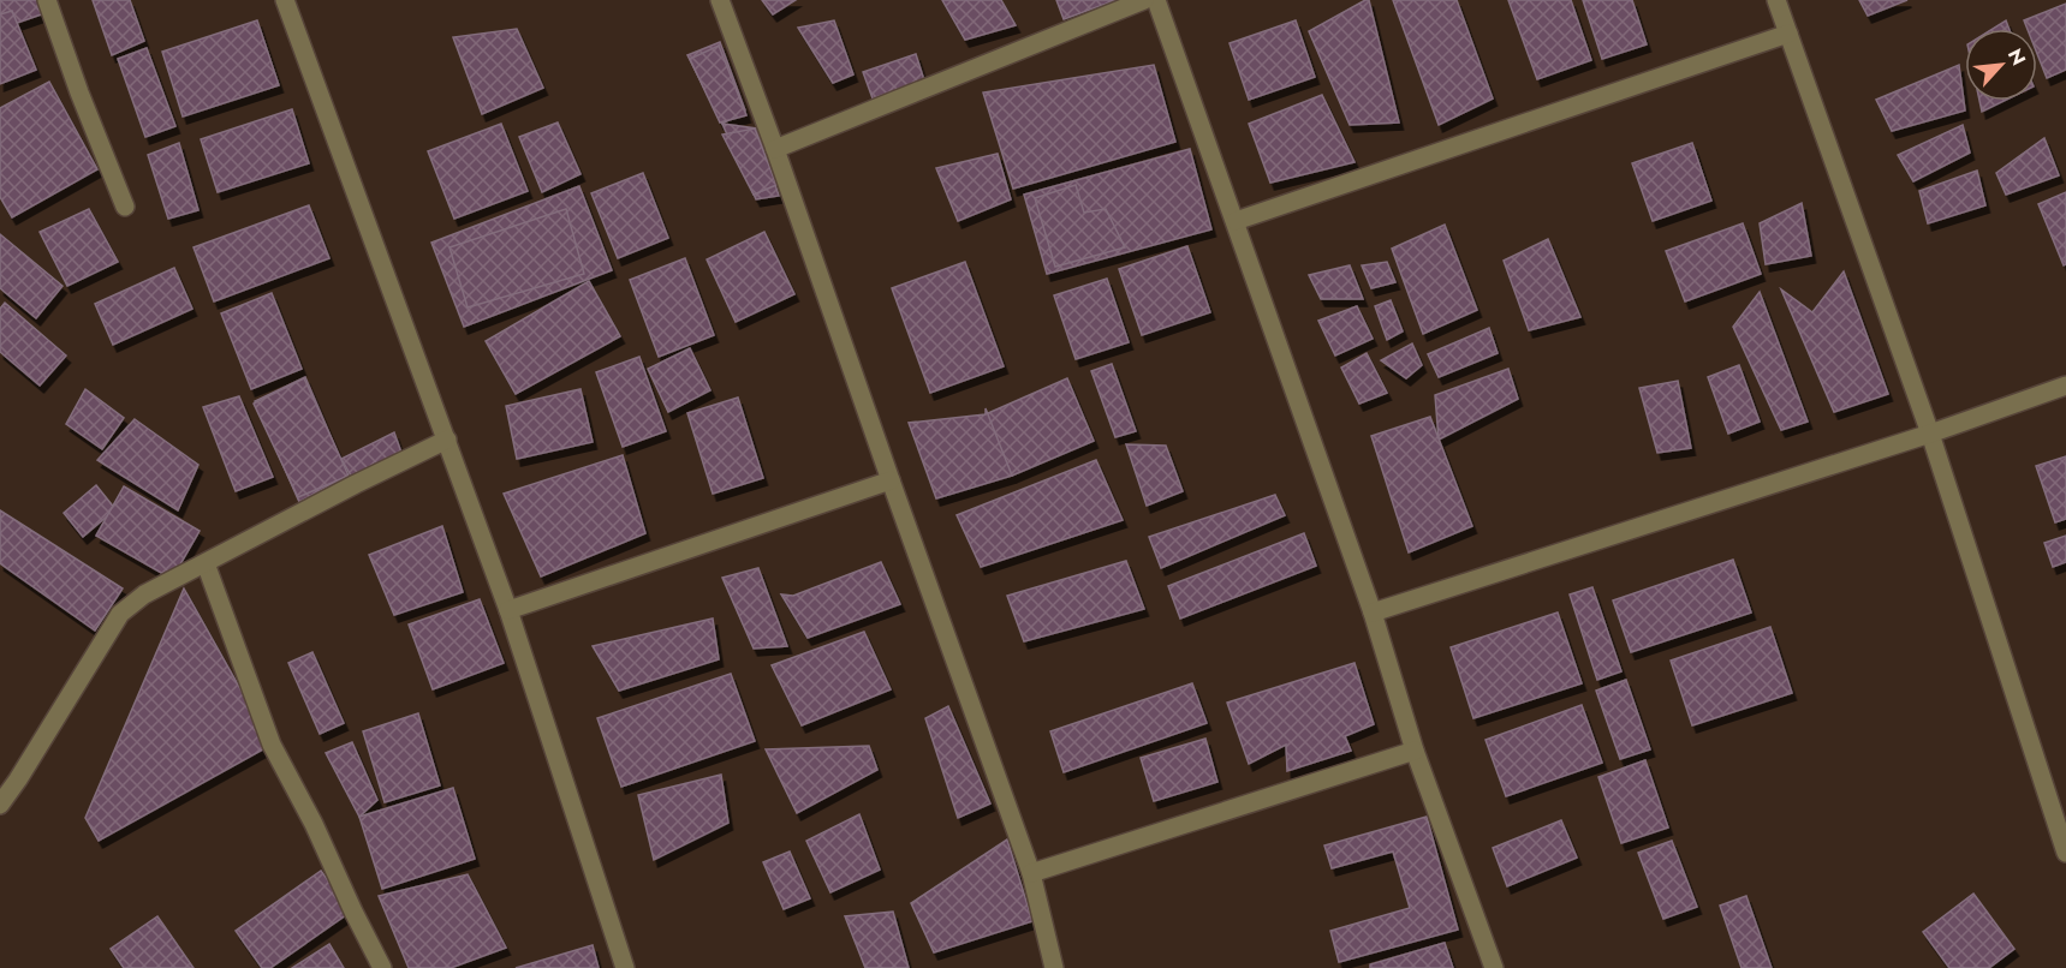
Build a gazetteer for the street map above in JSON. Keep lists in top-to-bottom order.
{
  "north": "top right"
}
